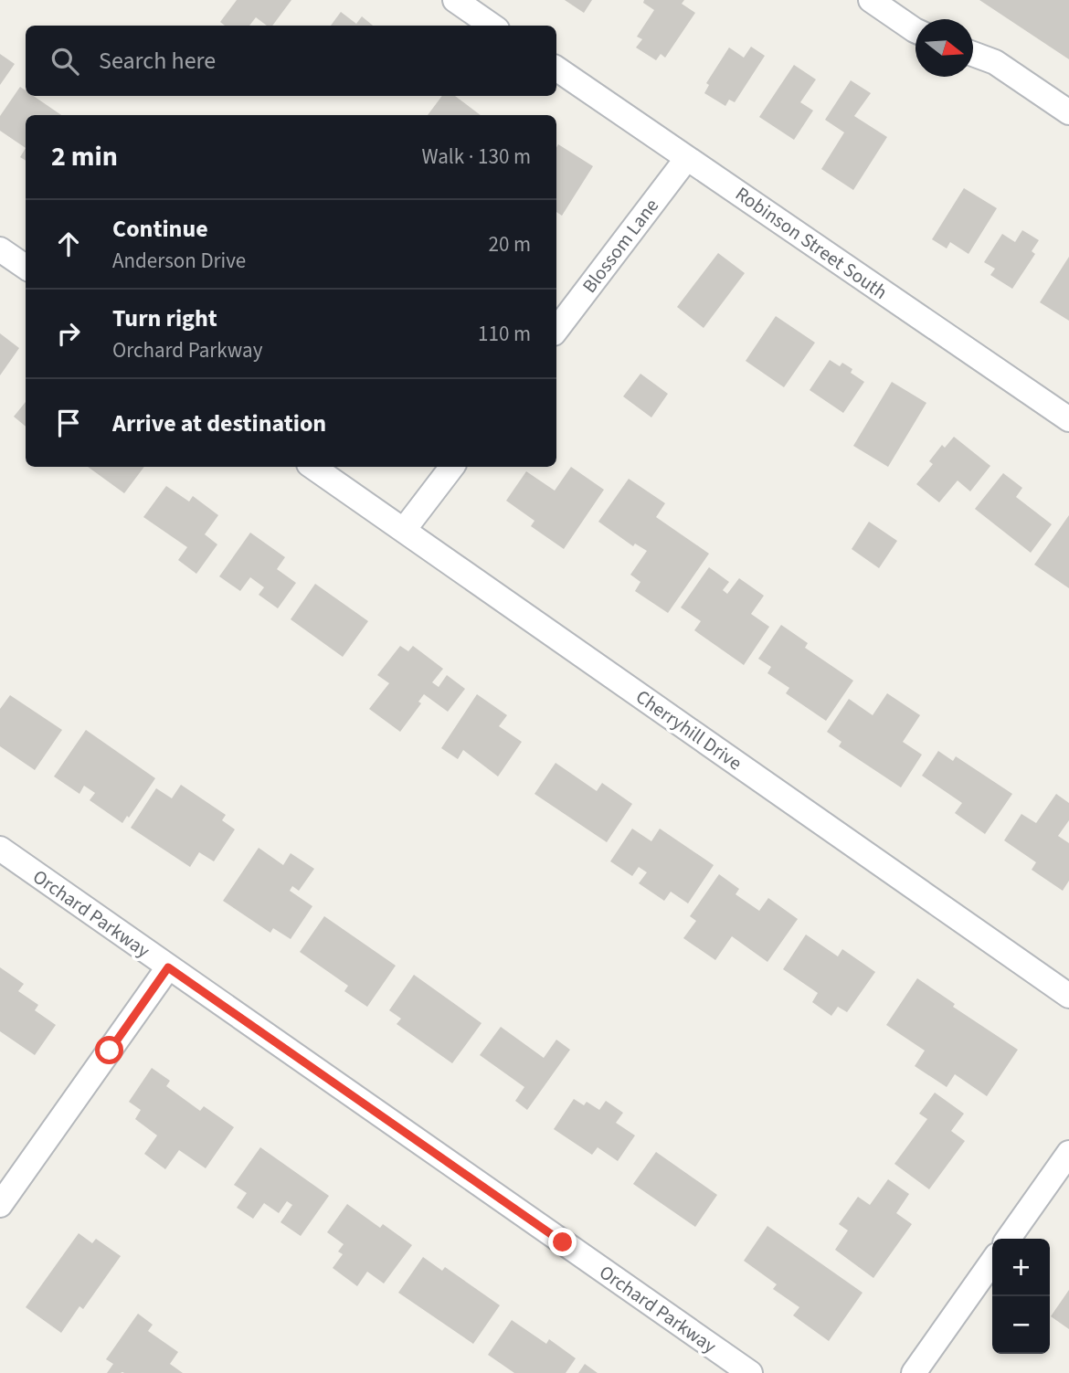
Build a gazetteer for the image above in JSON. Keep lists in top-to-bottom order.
{
  "streets": {
    "street": [
      "Robinson Street South",
      "Blossom Lane",
      "Cherryhill Drive",
      "Orchard Parkway"
    ]
  },
  "crossings": [
    ["Robinson Street South", "Blossom Lane"]
  ],
  "north": "right",
  "page": {
    "search": "Search here",
    "heading": ["2 min", "Walk · 130 m"],
    "list": [
      ["Continue", "Anderson Drive", "20 m"],
      ["Turn right", "Orchard Parkway", "110 m"],
      "Arrive at destination"
    ],
    "map_buttons": ["+", "−"]
  }
}
